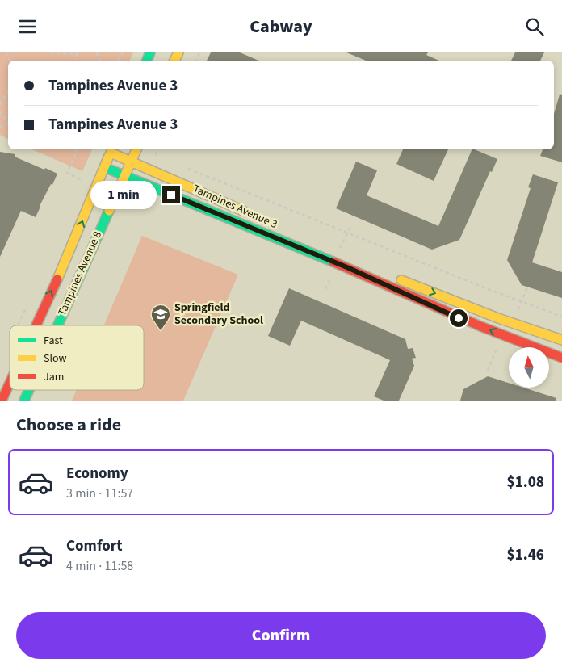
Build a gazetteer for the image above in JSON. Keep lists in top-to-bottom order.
{
  "streets": {
    "street": ["Tampines Avenue 3", "Tampines Avenue 8"]
  },
  "crossings": [
    ["Tampines Avenue 3", "Tampines Avenue 8"]
  ],
  "places": {
    "school or university": ["Springfield Secondary School"]
  },
  "legend": ["Fast", "Slow", "Jam"],
  "north": "top",
  "page": {
    "header": "Cabway",
    "banner": ["Tampines Avenue 3", "Tampines Avenue 3"],
    "bubble": "1 min",
    "heading": "Choose a ride",
    "list": [
      {
        "name": "Economy",
        "note": "3 min · 11:57",
        "value": "$1.08"
      },
      {
        "name": "Comfort",
        "note": "4 min · 11:58",
        "value": "$1.46"
      }
    ],
    "buttons": "Confirm"
  }
}
